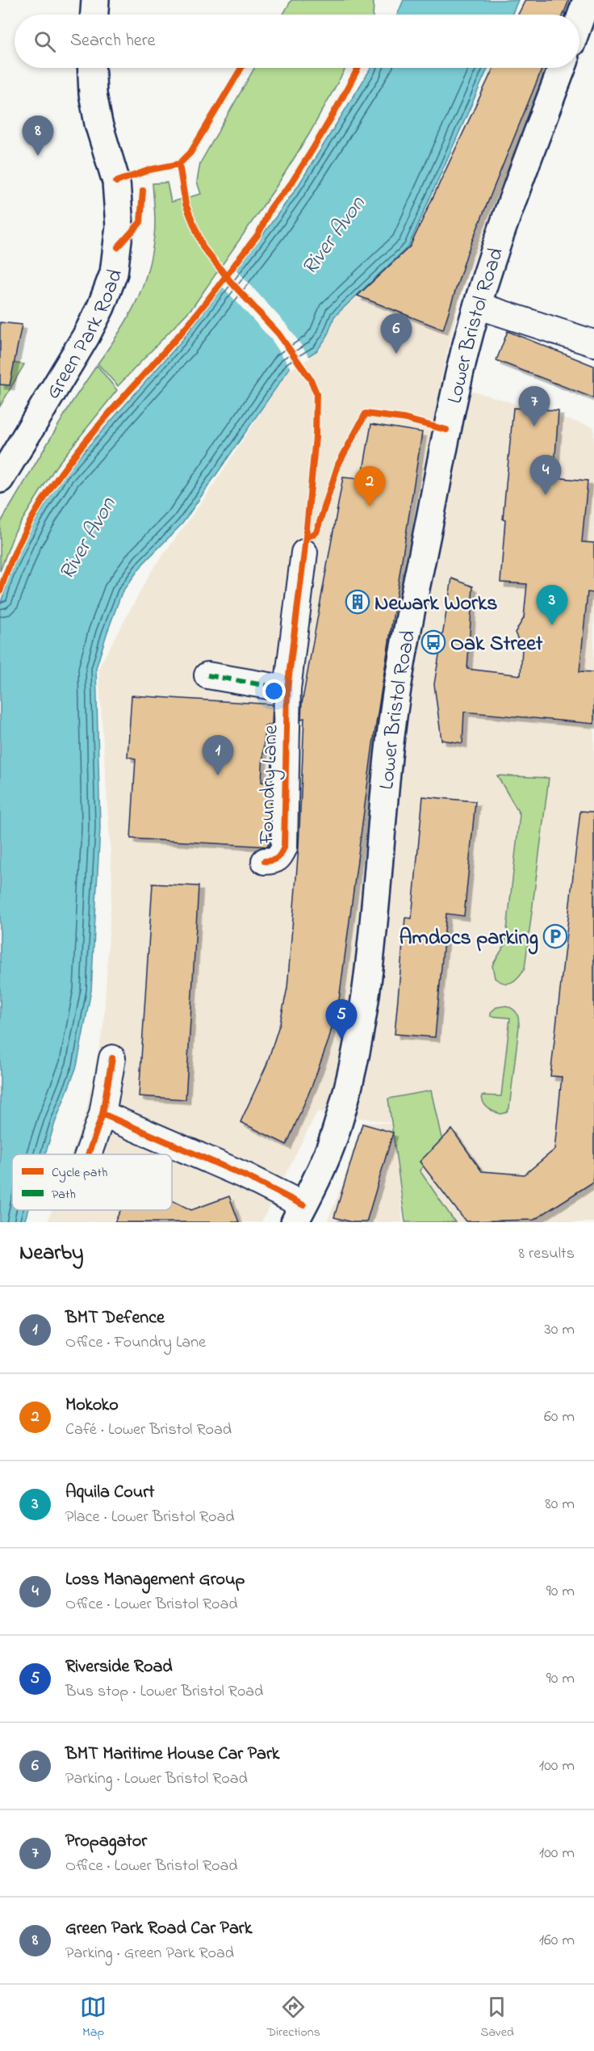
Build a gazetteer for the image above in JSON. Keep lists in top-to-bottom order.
{
  "streets": {
    "main road": ["Lower Bristol Road", "Green Park Road"],
    "street": ["Foundry Lane"]
  },
  "water": ["River Avon"],
  "places": {
    "building": ["Newark Works"],
    "bus stop": ["Oak Street"],
    "parking": ["Amdocs parking"]
  },
  "legend": ["Cycle path", "Path"],
  "page": {
    "search": "Search here",
    "pins": [
      "8",
      "6",
      "7",
      "4",
      "2",
      "3",
      "1",
      "5"
    ],
    "heading": ["Nearby", "8 results"],
    "list": [
      {
        "mark": "1",
        "name": "BMT Defence",
        "note": "Office · Foundry Lane",
        "value": "30 m"
      },
      {
        "mark": "2",
        "name": "Mokoko",
        "note": "Café · Lower Bristol Road",
        "value": "60 m"
      },
      {
        "mark": "3",
        "name": "Aquila Court",
        "note": "Place · Lower Bristol Road",
        "value": "80 m"
      },
      {
        "mark": "4",
        "name": "Loss Management Group",
        "note": "Office · Lower Bristol Road",
        "value": "90 m"
      },
      {
        "mark": "5",
        "name": "Riverside Road",
        "note": "Bus stop · Lower Bristol Road",
        "value": "90 m"
      },
      {
        "mark": "6",
        "name": "BMT Maritime House Car Park",
        "note": "Parking · Lower Bristol Road",
        "value": "100 m"
      },
      {
        "mark": "7",
        "name": "Propagator",
        "note": "Office · Lower Bristol Road",
        "value": "100 m"
      },
      {
        "mark": "8",
        "name": "Green Park Road Car Park",
        "note": "Parking · Green Park Road",
        "value": "160 m"
      }
    ],
    "nav": ["Map", "Directions", "Saved"]
  }
}
